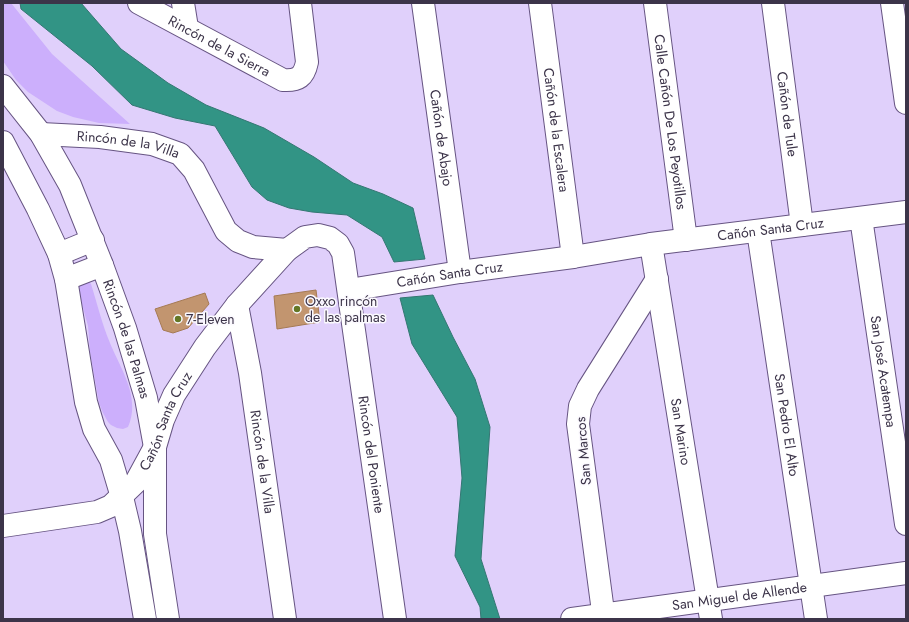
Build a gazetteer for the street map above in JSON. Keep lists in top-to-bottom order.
{
  "streets": {
    "street": [
      "Rincón de la Sierra",
      "Cañón de Tule",
      "Calle Cañón De Los Peyotillos",
      "Cañón de la Escalera",
      "Cañón de Abajo",
      "Rincón de la Villa",
      "Cañón Santa Cruz",
      "Rincón de las Palmas",
      "San José Acatempa",
      "San Pedro El Alto",
      "San Marino",
      "San Marcos",
      "Rincón del Poniente",
      "San Miguel de Allende"
    ]
  },
  "crossings": [
    ["Cañón de Tule", "Cañón Santa Cruz"],
    ["Calle Cañón De Los Peyotillos", "Cañón Santa Cruz"],
    ["Cañón de la Escalera", "Cañón Santa Cruz"],
    ["Cañón de Abajo", "Cañón Santa Cruz"],
    ["Rincón de la Villa", "Cañón Santa Cruz"],
    ["Rincón de la Villa", "Rincón de las Palmas"],
    ["Cañón Santa Cruz", "Rincón de las Palmas"],
    ["Cañón Santa Cruz", "San José Acatempa"],
    ["Cañón Santa Cruz", "San Pedro El Alto"],
    ["Cañón Santa Cruz", "San Marino"],
    ["Cañón Santa Cruz", "Rincón del Poniente"],
    ["San Pedro El Alto", "San Miguel de Allende"],
    ["San Marino", "San Marcos"],
    ["San Marino", "San Miguel de Allende"],
    ["San Marcos", "San Miguel de Allende"]
  ],
  "places": ["Oxxo rincón de las palmas", "7-Eleven"]
}
